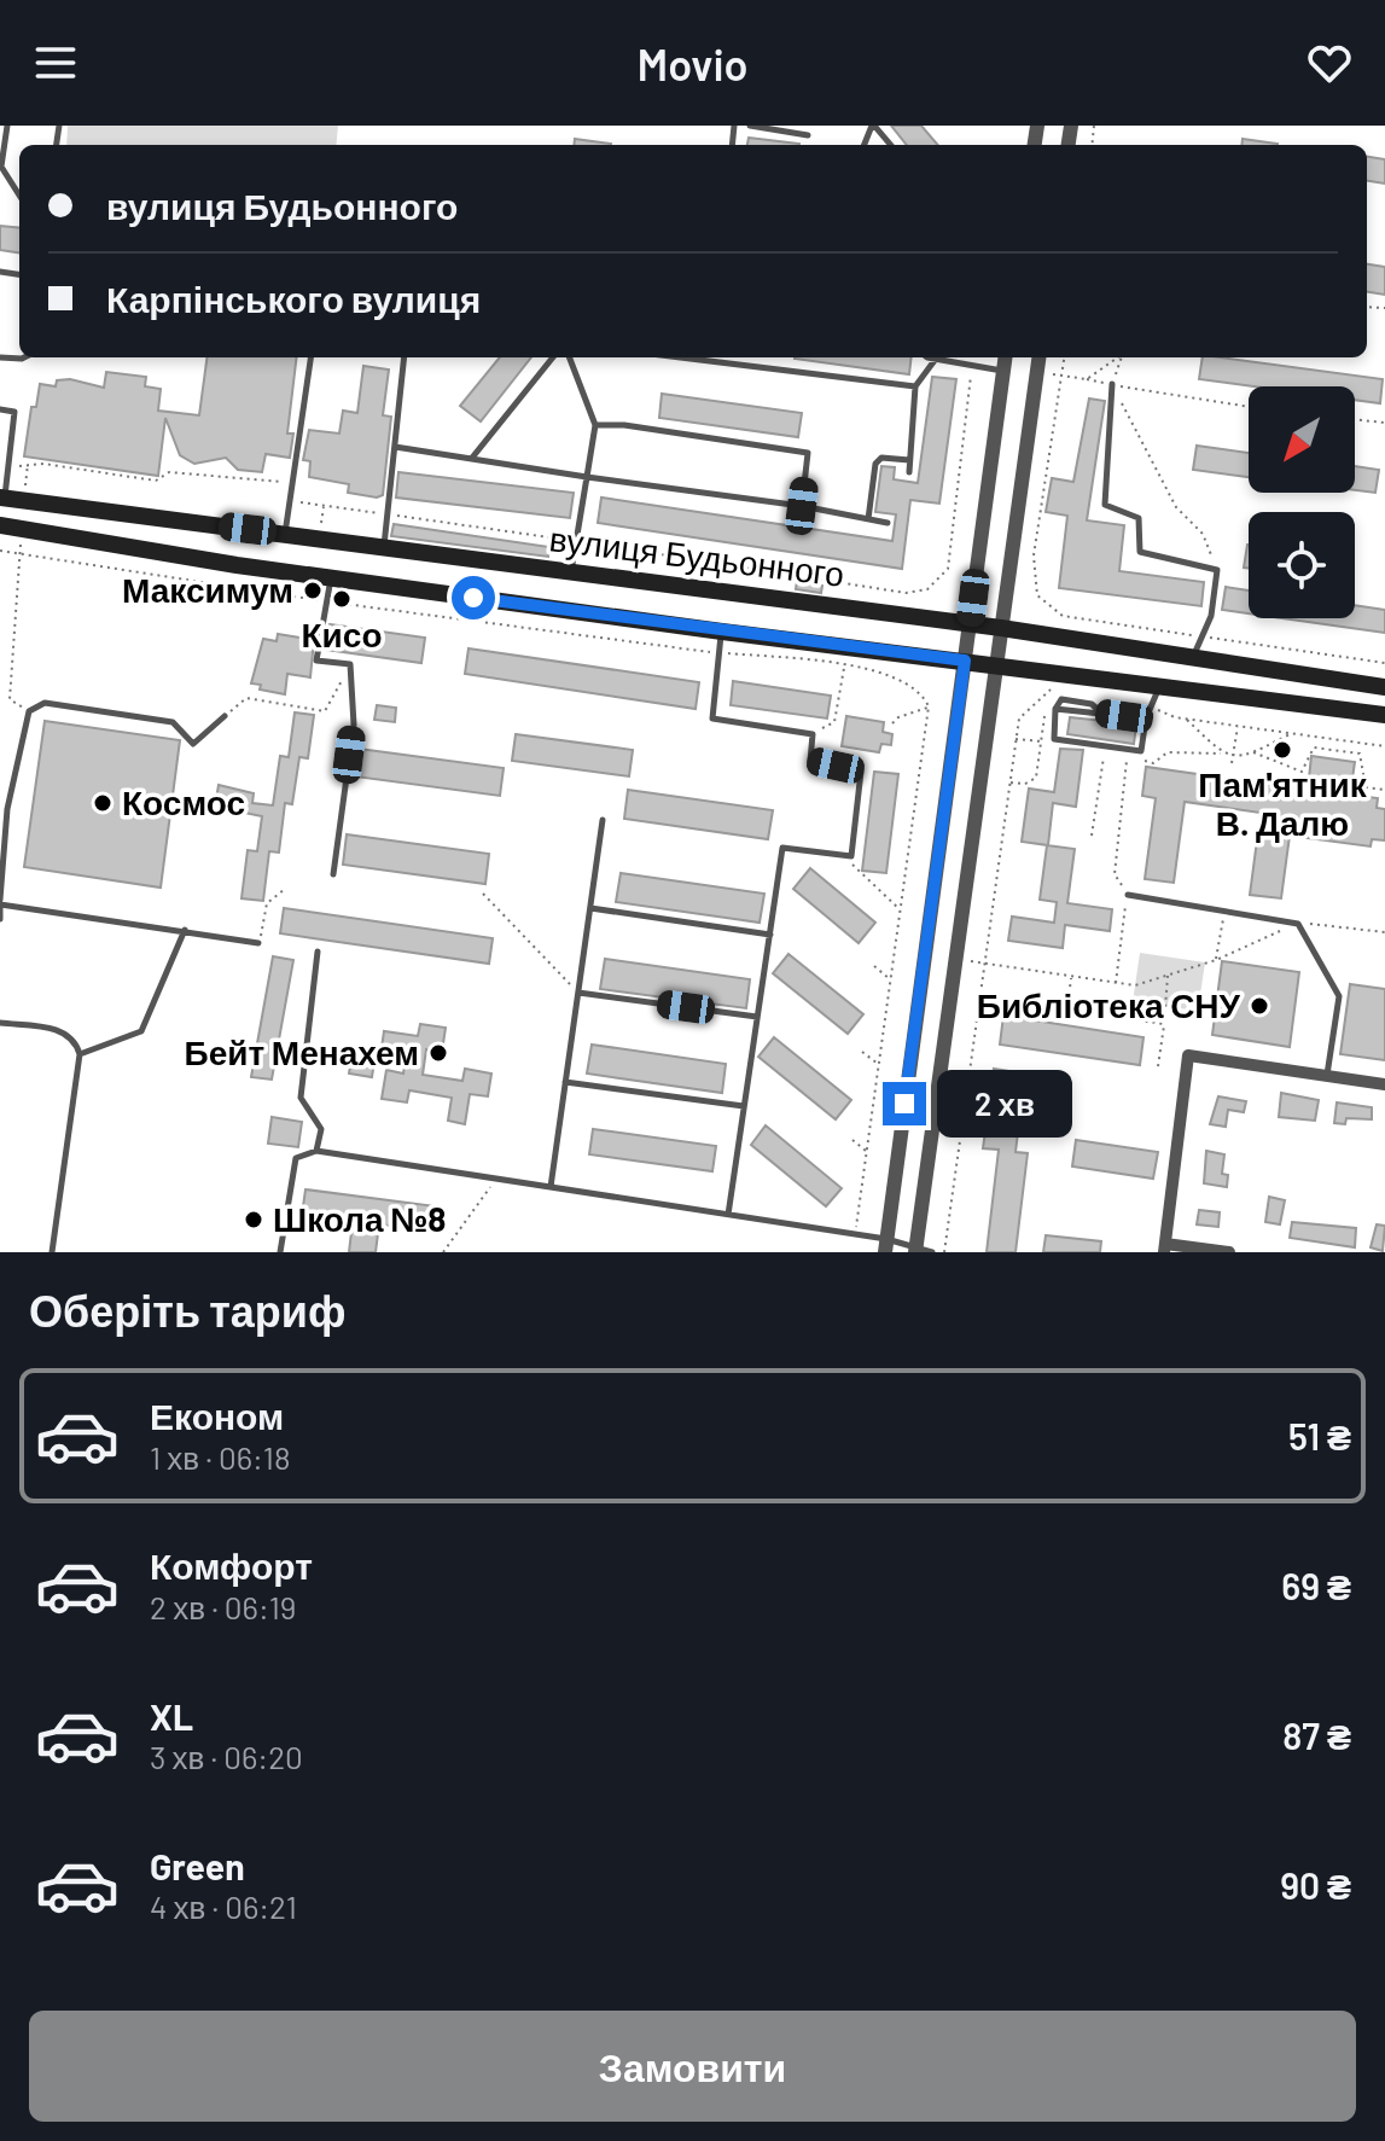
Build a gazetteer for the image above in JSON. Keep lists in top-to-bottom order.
{
  "streets": {
    "main road": ["вулиця Будьонного"]
  },
  "places": [
    "Максимум",
    "Кисо",
    "Пам'ятник В. Далю",
    "Космос",
    "Библіотека СНУ",
    "Бейт Менахем",
    "Школа №8"
  ],
  "north": "bottom left",
  "page": {
    "header": "Movio",
    "banner": ["вулиця Будьонного", "Карпінського вулиця"],
    "bubble": "2 хв",
    "heading": "Оберіть тариф",
    "list": [
      {
        "name": "Економ",
        "note": "1 хв · 06:18",
        "value": "51 ₴"
      },
      {
        "name": "Комфорт",
        "note": "2 хв · 06:19",
        "value": "69 ₴"
      },
      {
        "name": "XL",
        "note": "3 хв · 06:20",
        "value": "87 ₴"
      },
      {
        "name": "Green",
        "note": "4 хв · 06:21",
        "value": "90 ₴"
      }
    ],
    "buttons": "Замовити"
  }
}
